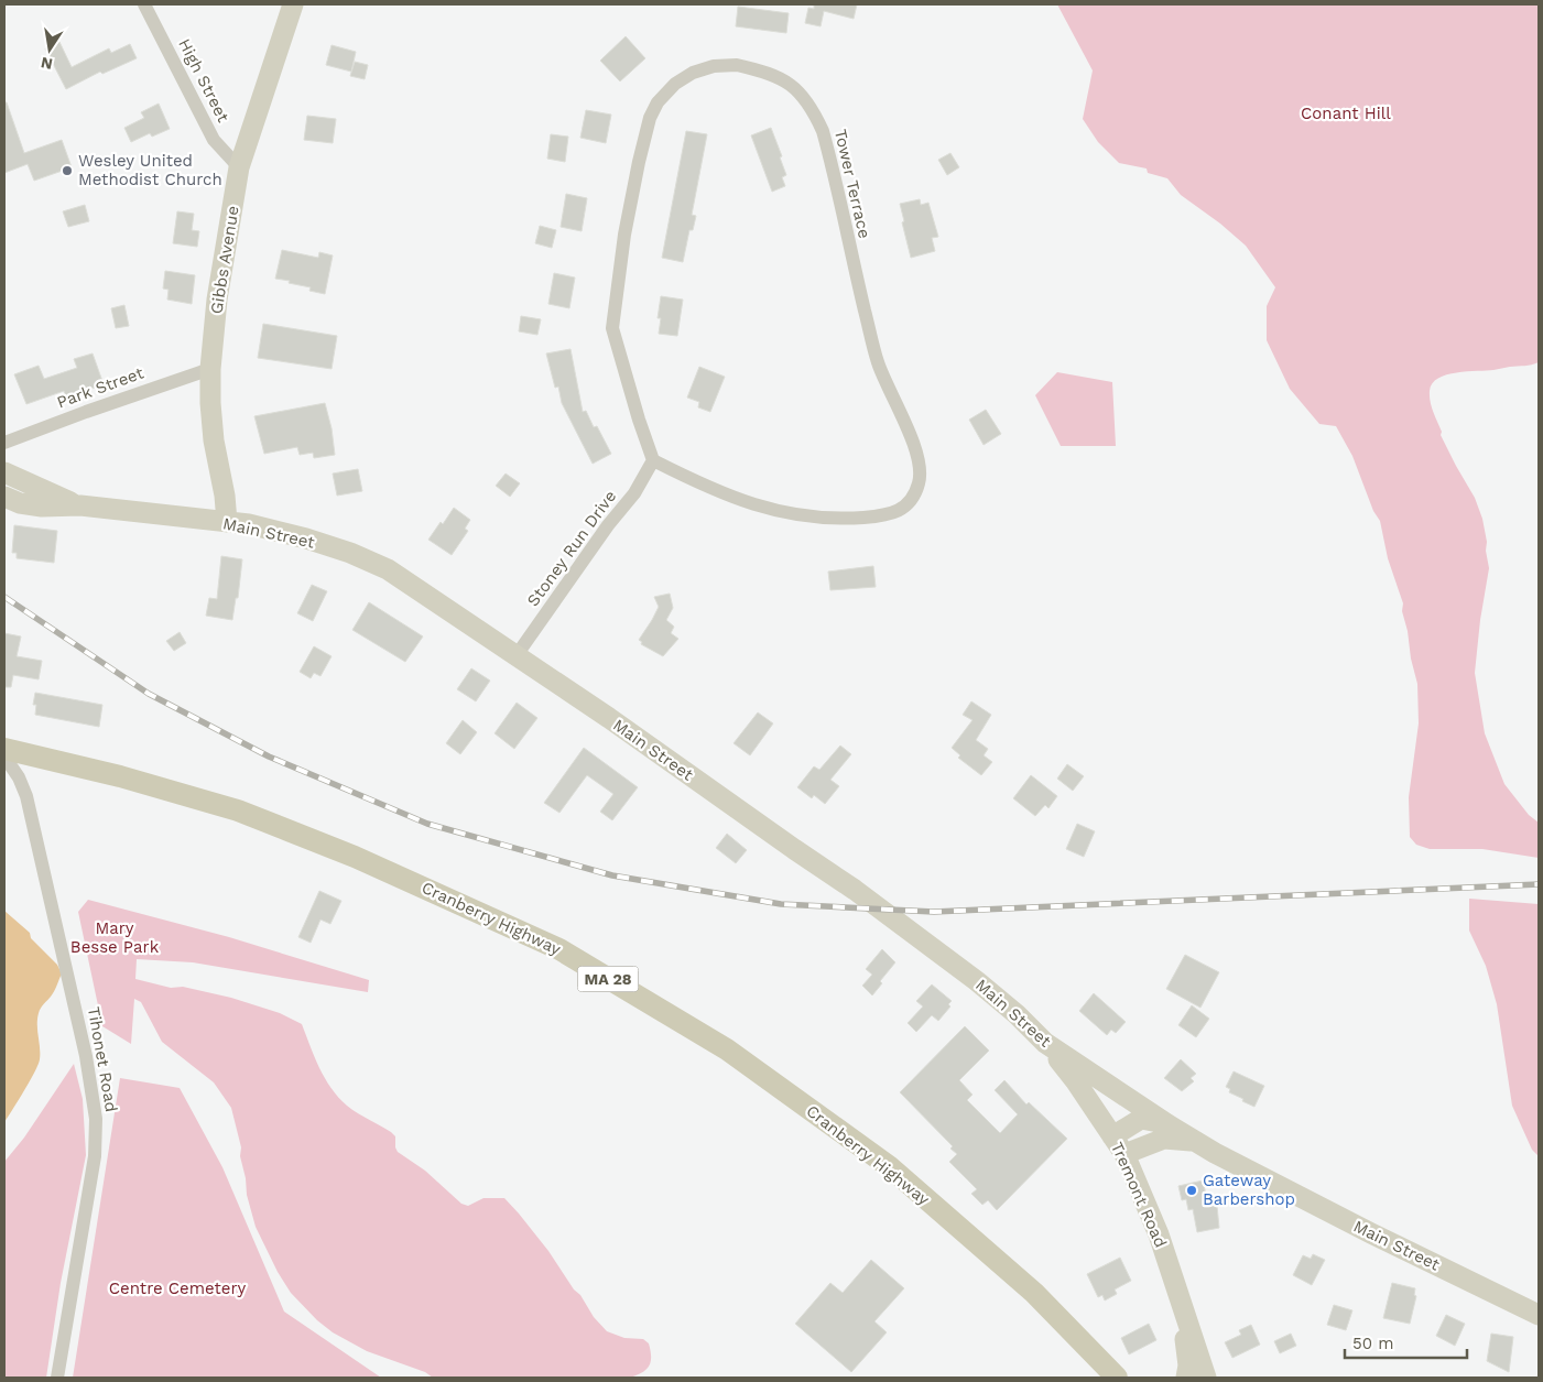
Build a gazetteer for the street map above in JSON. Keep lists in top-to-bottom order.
{
  "streets": {
    "main road": [
      "Gibbs Avenue",
      "Main Street",
      "Cranberry Highway",
      "MA 28",
      "Tremont Road"
    ],
    "street": [
      "High Street",
      "Tower Terrace",
      "Park Street",
      "Stoney Run Drive",
      "Tihonet Road"
    ]
  },
  "crossings": [
    ["High Street", "Gibbs Avenue"],
    ["Tower Terrace", "Stoney Run Drive"],
    ["Gibbs Avenue", "Park Street"],
    ["Gibbs Avenue", "Main Street"],
    ["Main Street", "Stoney Run Drive"],
    ["Main Street", "Tremont Road"]
  ],
  "parks": ["Conant Hill", "Mary Besse Park", "Centre Cemetery"],
  "places": ["Wesley United Methodist Church", "Gateway Barbershop"],
  "scale_bar": "50 m",
  "north": "bottom"
}
